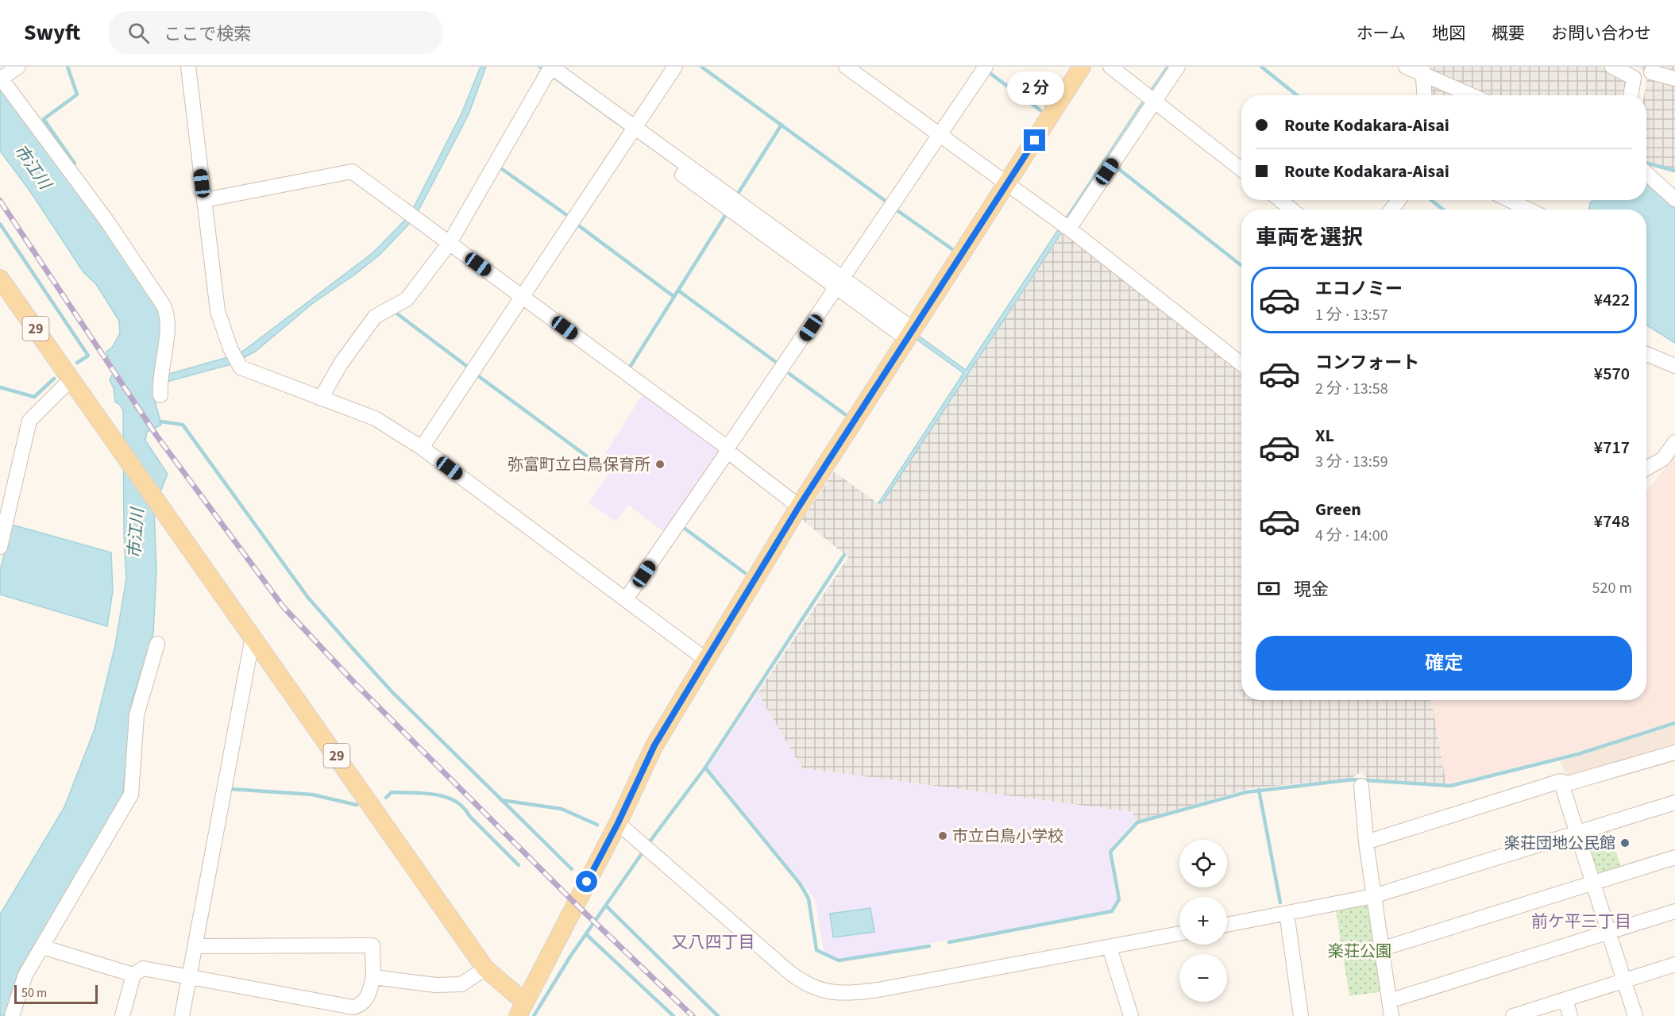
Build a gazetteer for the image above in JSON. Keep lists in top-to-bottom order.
{
  "streets": {
    "main road": ["29"]
  },
  "districts": ["前ケ平三丁目", "又八四丁目"],
  "water": ["市江川"],
  "parks": ["楽荘公園"],
  "places": ["弥富町立白鳥保育所", "市立白鳥小学校", "楽荘団地公民館"],
  "scale_bar": "50 m",
  "page": {
    "header": "Swyft",
    "search": "ここで検索",
    "nav": [
      "ホーム",
      "地図",
      "概要",
      "お問い合わせ"
    ],
    "bubble": "2 分",
    "banner": ["Route Kodakara-Aisai", "Route Kodakara-Aisai"],
    "heading": "車両を選択",
    "list": [
      {
        "name": "エコノミー",
        "note": "1 分 · 13:57",
        "value": "¥422"
      },
      {
        "name": "コンフォート",
        "note": "2 分 · 13:58",
        "value": "¥570"
      },
      {
        "name": "XL",
        "note": "3 分 · 13:59",
        "value": "¥717"
      },
      {
        "name": "Green",
        "note": "4 分 · 14:00",
        "value": "¥748"
      }
    ],
    "pay": ["現金", "520 m"],
    "buttons": "確定",
    "map_buttons": ["+", "−"],
    "scale": "50 m"
  }
}
